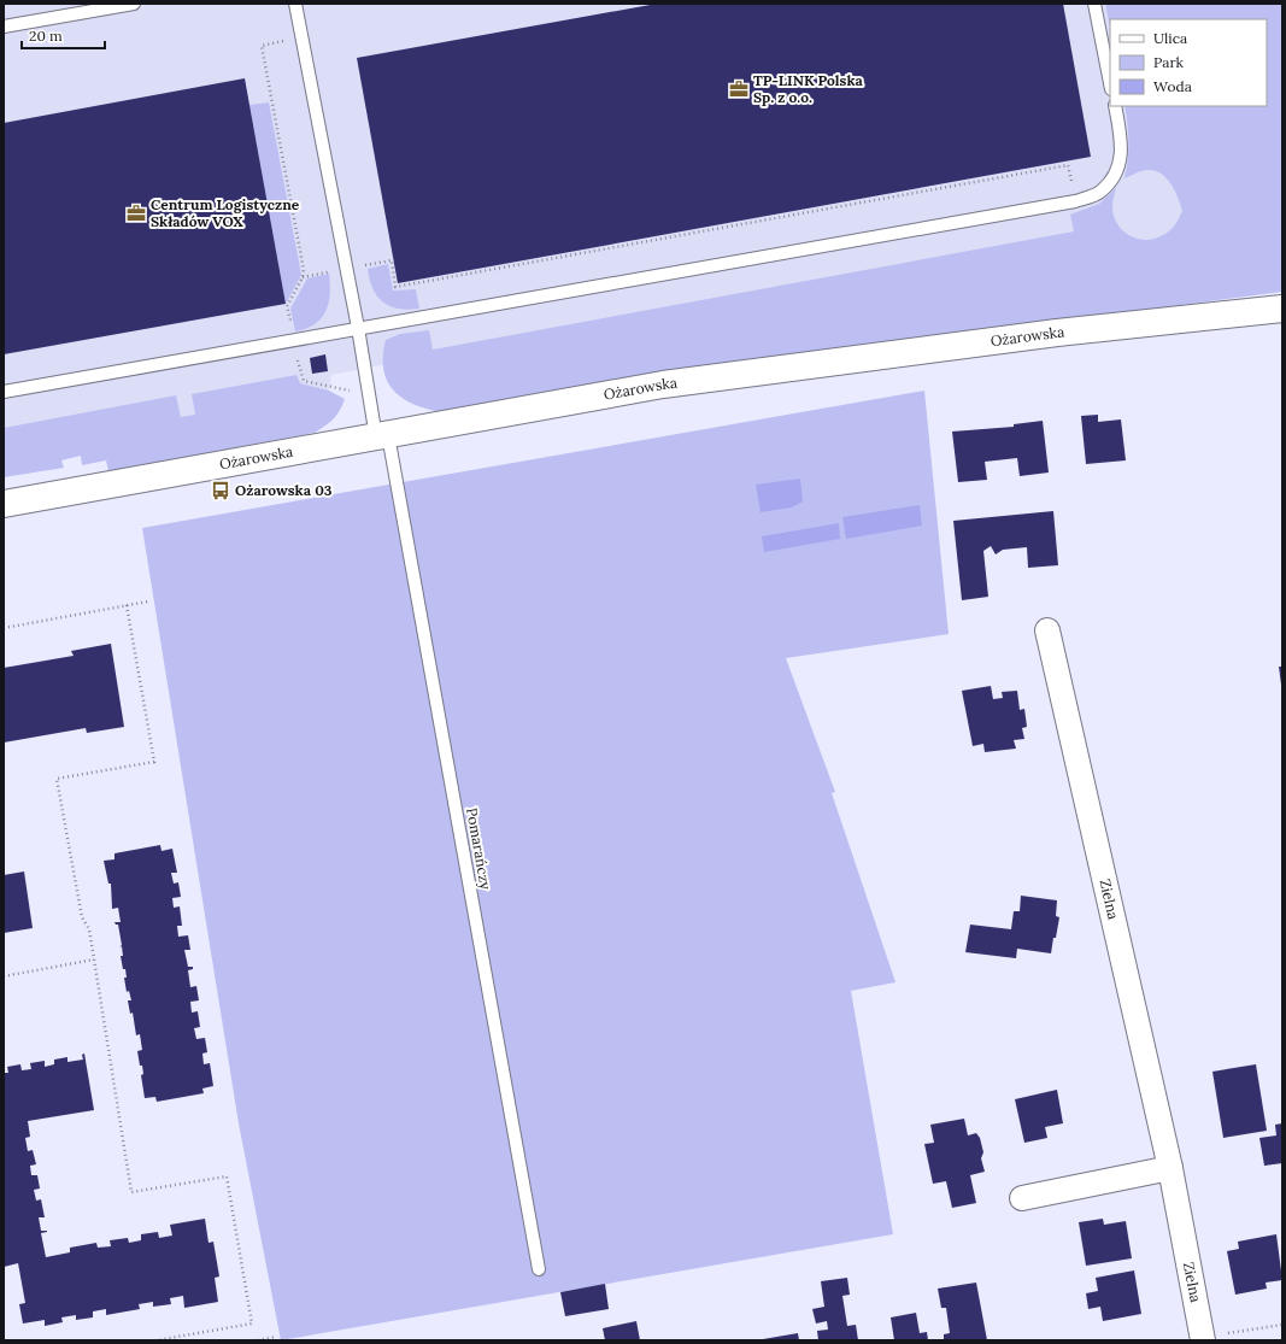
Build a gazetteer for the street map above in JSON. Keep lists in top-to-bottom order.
{
  "streets": {
    "main road": ["Ożarowska"],
    "street": ["Zielna"],
    "lane": ["Pomarańczy"]
  },
  "crossings": [
    ["Ożarowska", "Pomarańczy"]
  ],
  "places": {
    "office": ["TP-LINK Polska Sp. z o.o.", "Centrum Logistyczne Składów VOX"],
    "bus stop": ["Ożarowska 03"]
  },
  "legend": ["Ulica", "Park", "Woda"],
  "scale_bar": "20 m"
}
